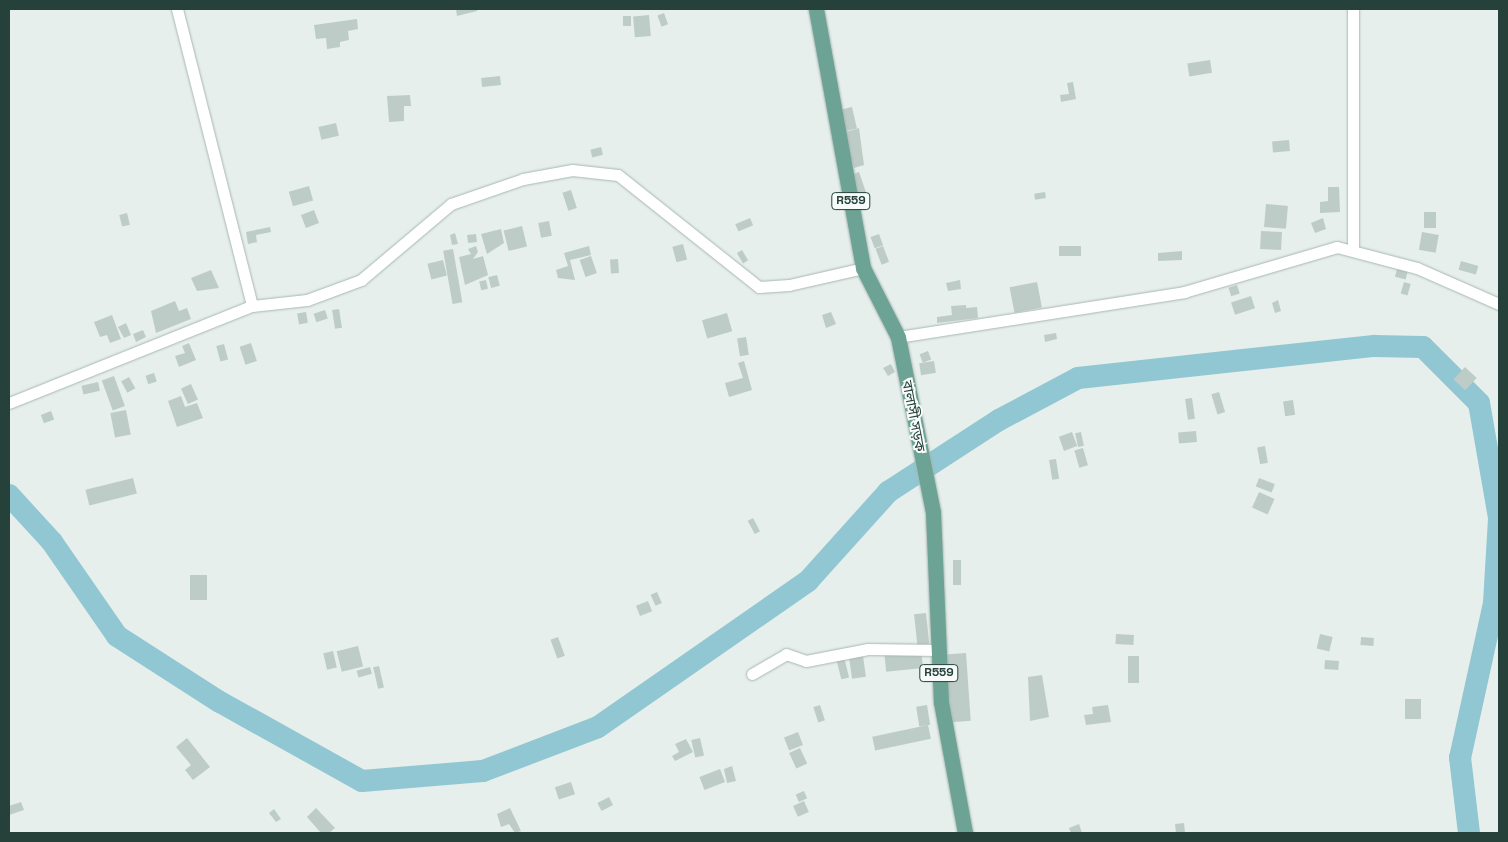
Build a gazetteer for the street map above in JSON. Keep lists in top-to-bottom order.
{
  "streets": {
    "main road": ["R559", "বালাসী সড়ক"]
  }
}
